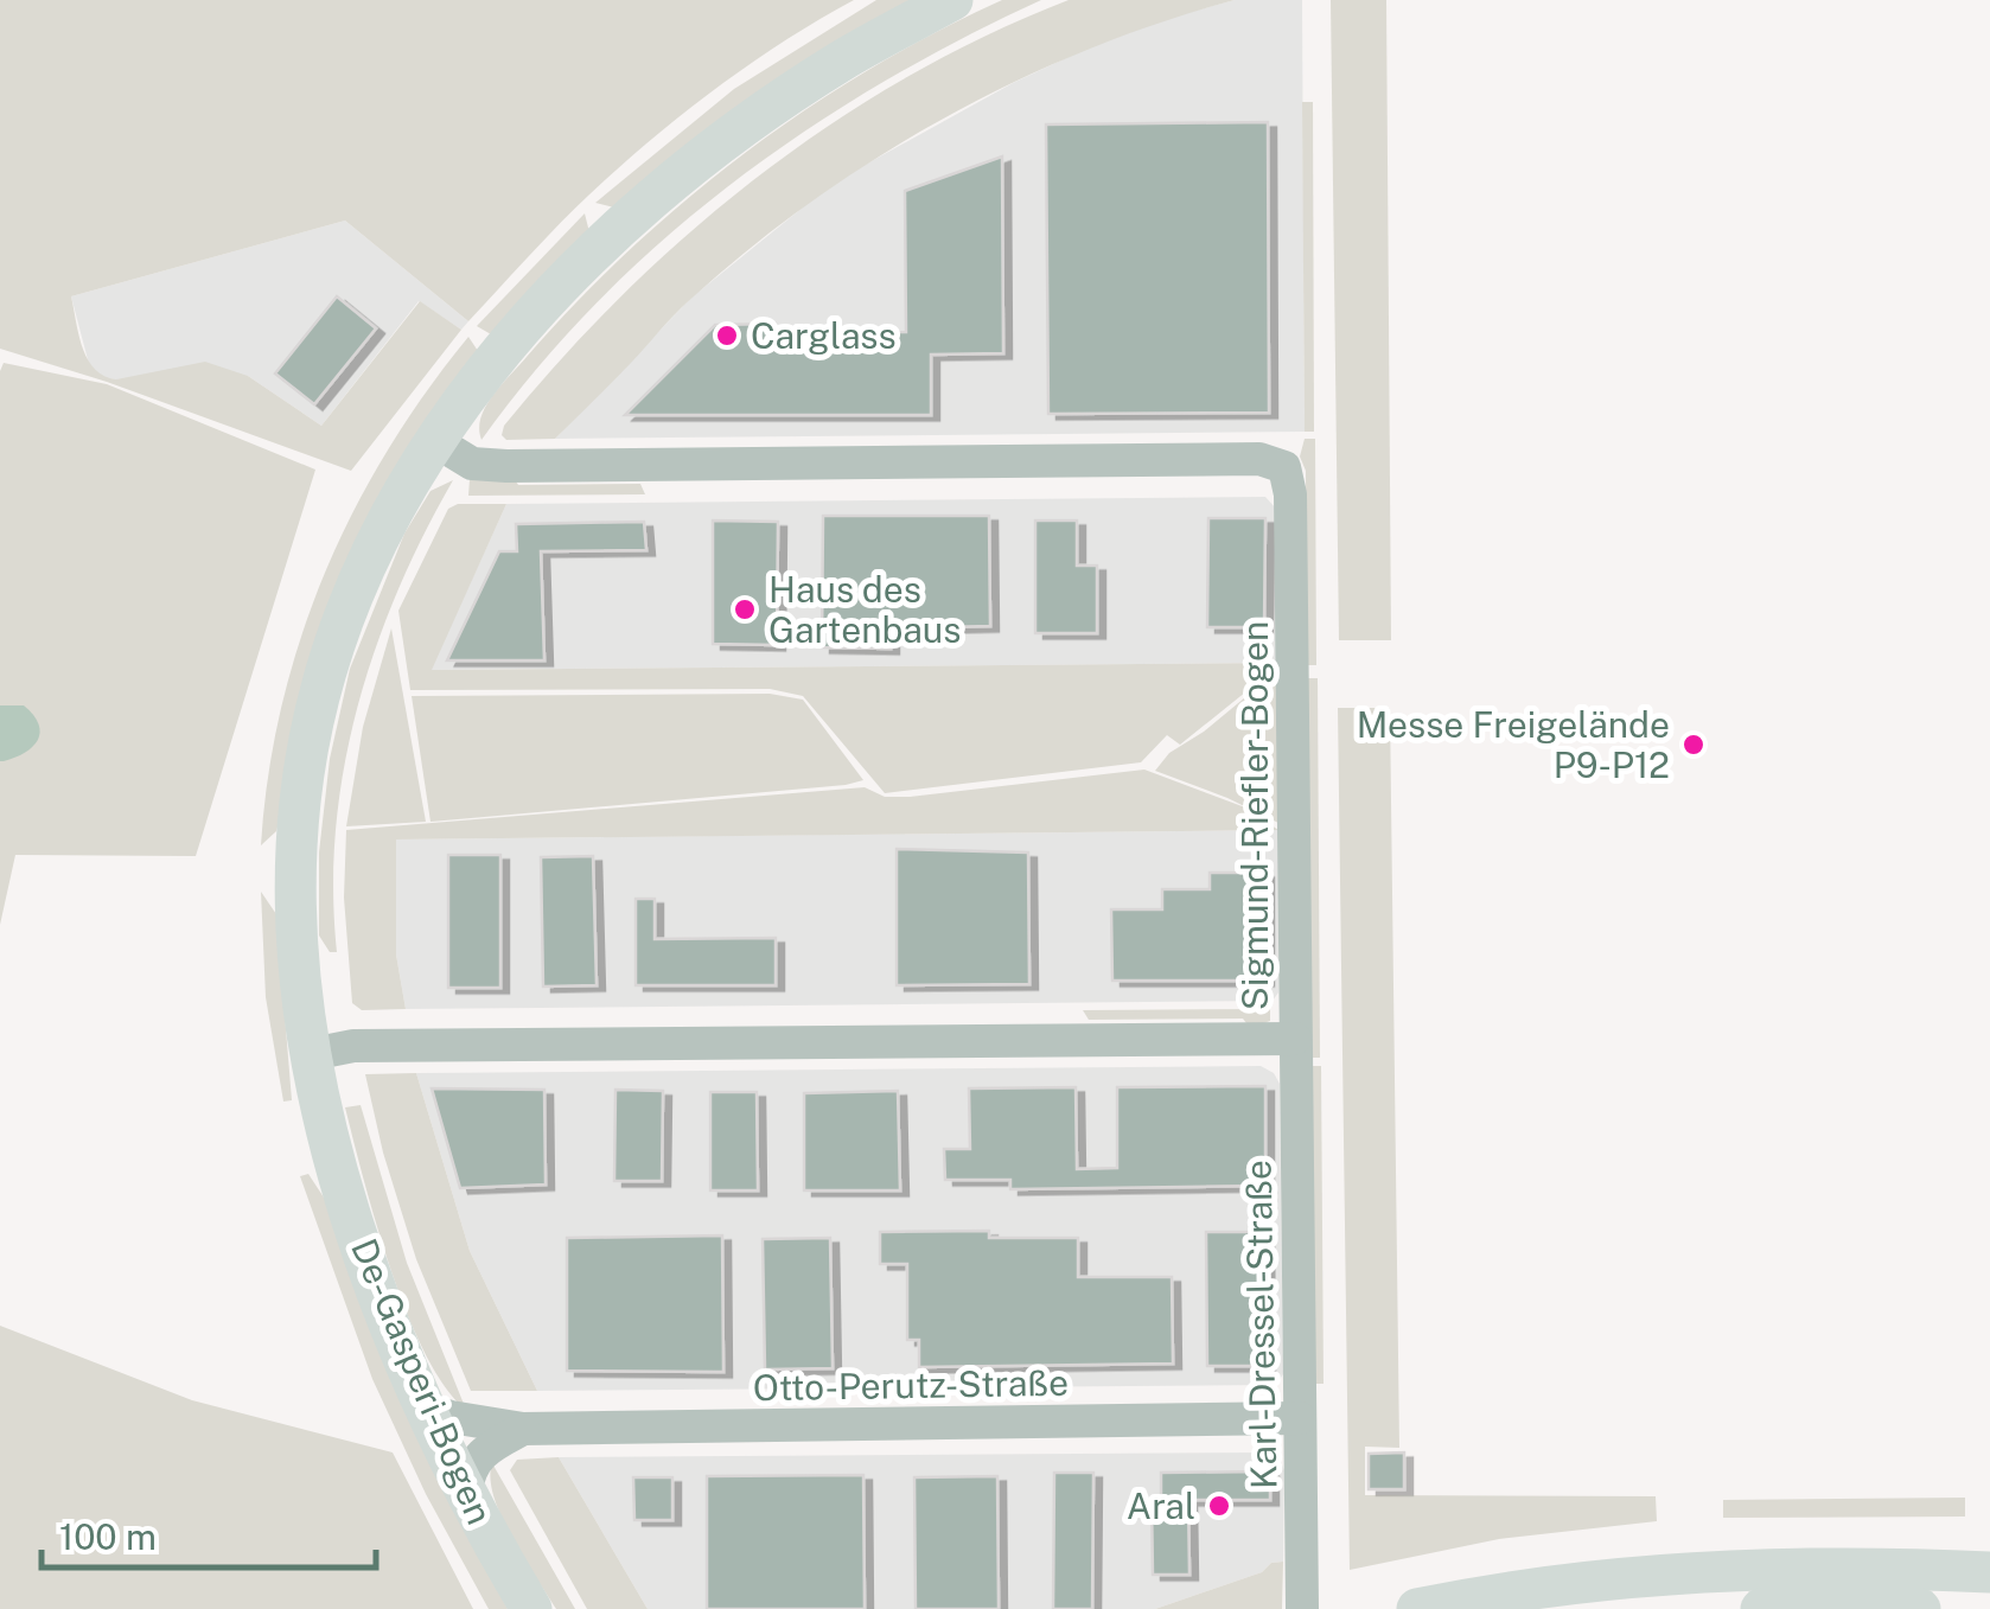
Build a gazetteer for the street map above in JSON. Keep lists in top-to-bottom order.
{
  "streets": {
    "main road": ["De-Gasperi-Bogen"],
    "street": ["Sigmund-Riefler-Bogen", "Karl-Dressel-Straße", "Otto-Perutz-Straße"]
  },
  "crossings": [
    ["Sigmund-Riefler-Bogen", "Karl-Dressel-Straße"],
    ["Sigmund-Riefler-Bogen", "De-Gasperi-Bogen"],
    ["Karl-Dressel-Straße", "Otto-Perutz-Straße"],
    ["De-Gasperi-Bogen", "Otto-Perutz-Straße"]
  ],
  "places": [
    "Carglass",
    "Haus des Gartenbaus",
    "Messe Freigelände P9-P12",
    "Aral"
  ],
  "scale_bar": "100 m"
}
